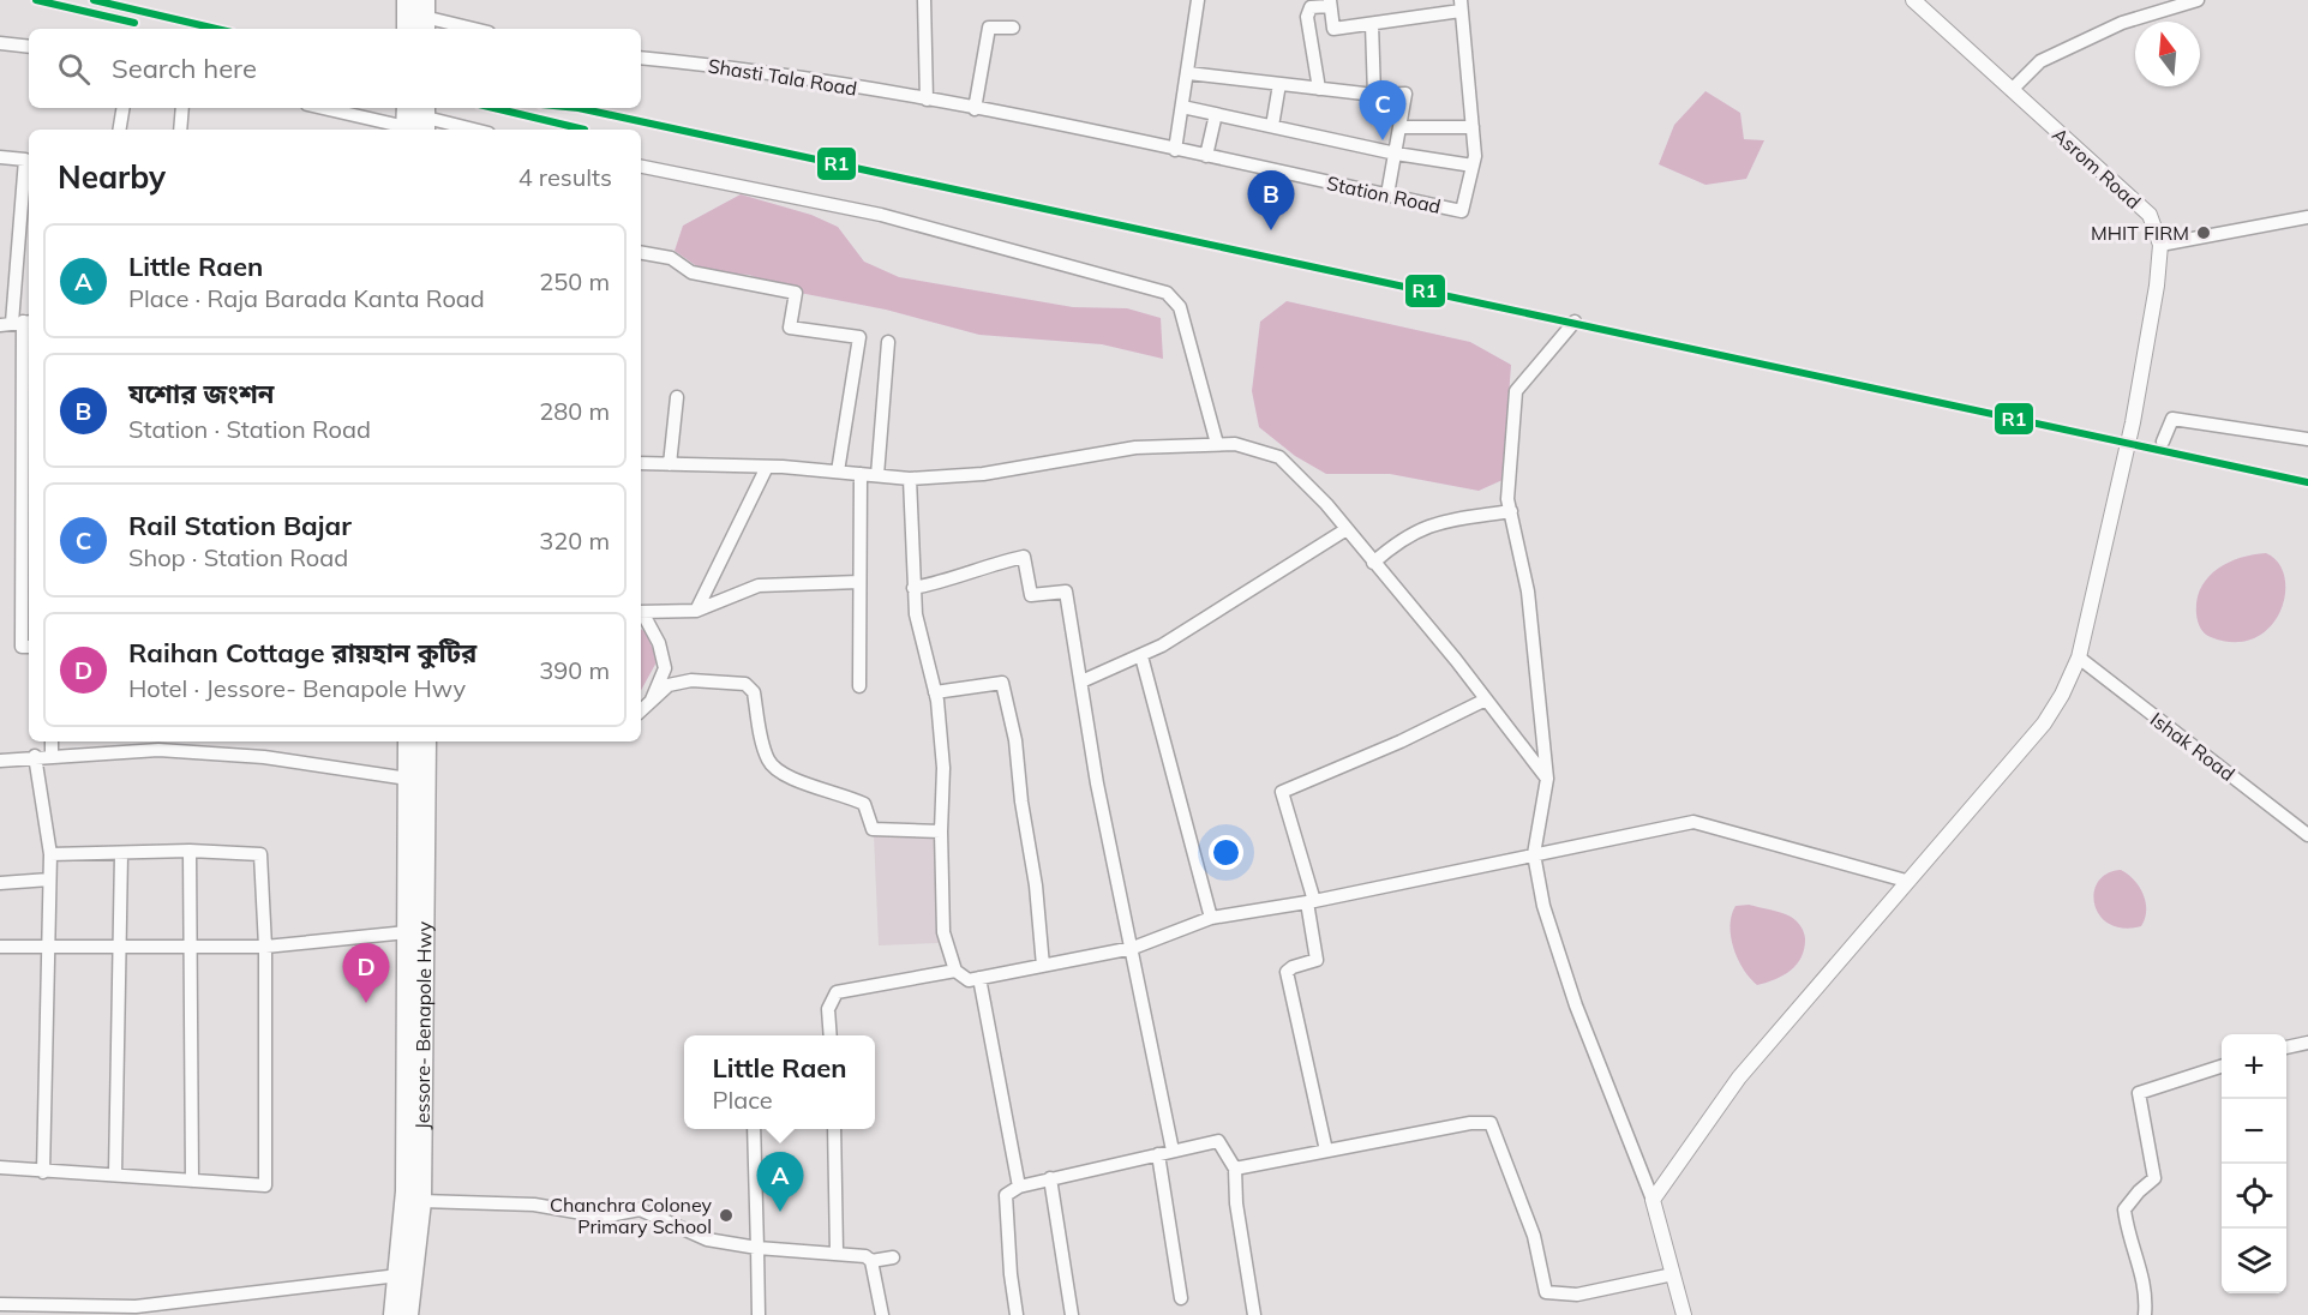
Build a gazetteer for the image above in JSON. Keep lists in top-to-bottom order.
{
  "streets": {
    "highway": ["Jessore- Benapole Hwy"],
    "street": [
      "Shasti Tala Road",
      "Asrom Road",
      "Station Road",
      "Ishak Road"
    ]
  },
  "crossings": [
    ["Shasti Tala Road", "Station Road"],
    ["Asrom Road", "Ishak Road"]
  ],
  "places": ["MHIT FIRM", "Chanchra Coloney Primary School"],
  "lines": ["transit line R1"],
  "north": "top",
  "page": {
    "search": "Search here",
    "pins": [
      "C",
      "B",
      "D",
      "A"
    ],
    "heading": ["Nearby", "4 results"],
    "list": [
      {
        "mark": "A",
        "name": "Little Raen",
        "note": "Place · Raja Barada Kanta Road",
        "value": "250 m"
      },
      {
        "mark": "B",
        "name": "যশোর জংশন",
        "note": "Station · Station Road",
        "value": "280 m"
      },
      {
        "mark": "C",
        "name": "Rail Station Bajar",
        "note": "Shop · Station Road",
        "value": "320 m"
      },
      {
        "mark": "D",
        "name": "Raihan Cottage রায়হান কুটির",
        "note": "Hotel · Jessore- Benapole Hwy",
        "value": "390 m"
      }
    ],
    "map_buttons": ["+", "−"],
    "popup": ["Little Raen", "Place"]
  }
}
